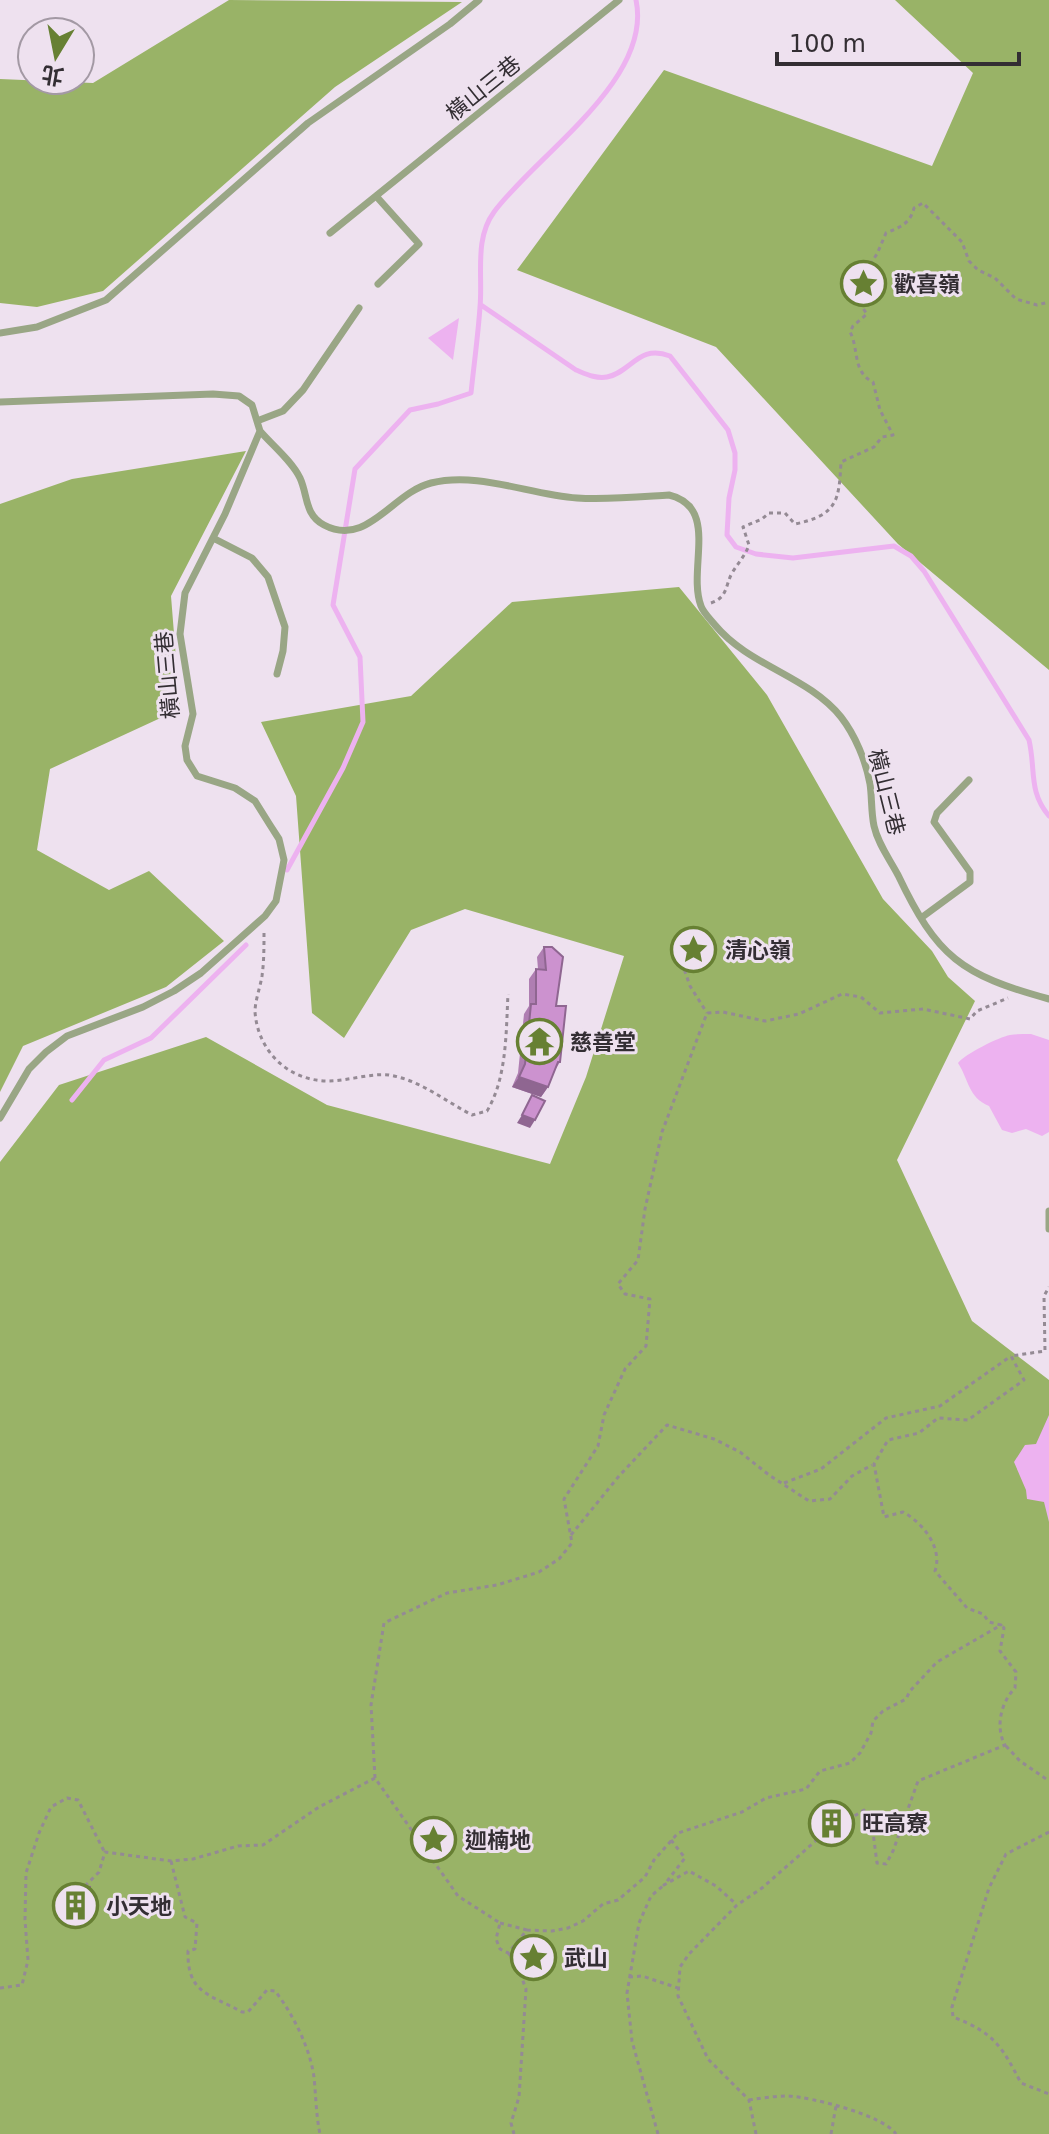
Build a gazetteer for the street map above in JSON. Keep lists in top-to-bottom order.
{
  "streets": {
    "lane": ["橫山三巷"]
  },
  "places": {
    "place": [
      "歡喜嶺",
      "清心嶺",
      "迦楠地",
      "武山"
    ],
    "temple": ["慈善堂"],
    "building": ["旺高寮", "小天地"]
  },
  "scale_bar": "100 m",
  "north": "bottom"
}
